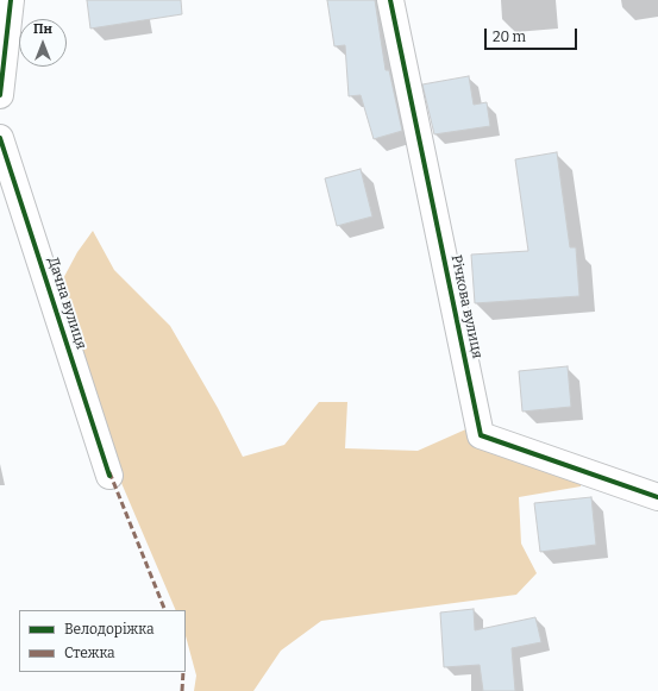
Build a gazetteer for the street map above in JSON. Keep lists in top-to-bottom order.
{
  "streets": {
    "street": ["Дачна вулиця", "Річкова вулиця"]
  },
  "legend": ["Велодоріжка", "Стежка"],
  "scale_bar": "20 m",
  "north": "top"
}
